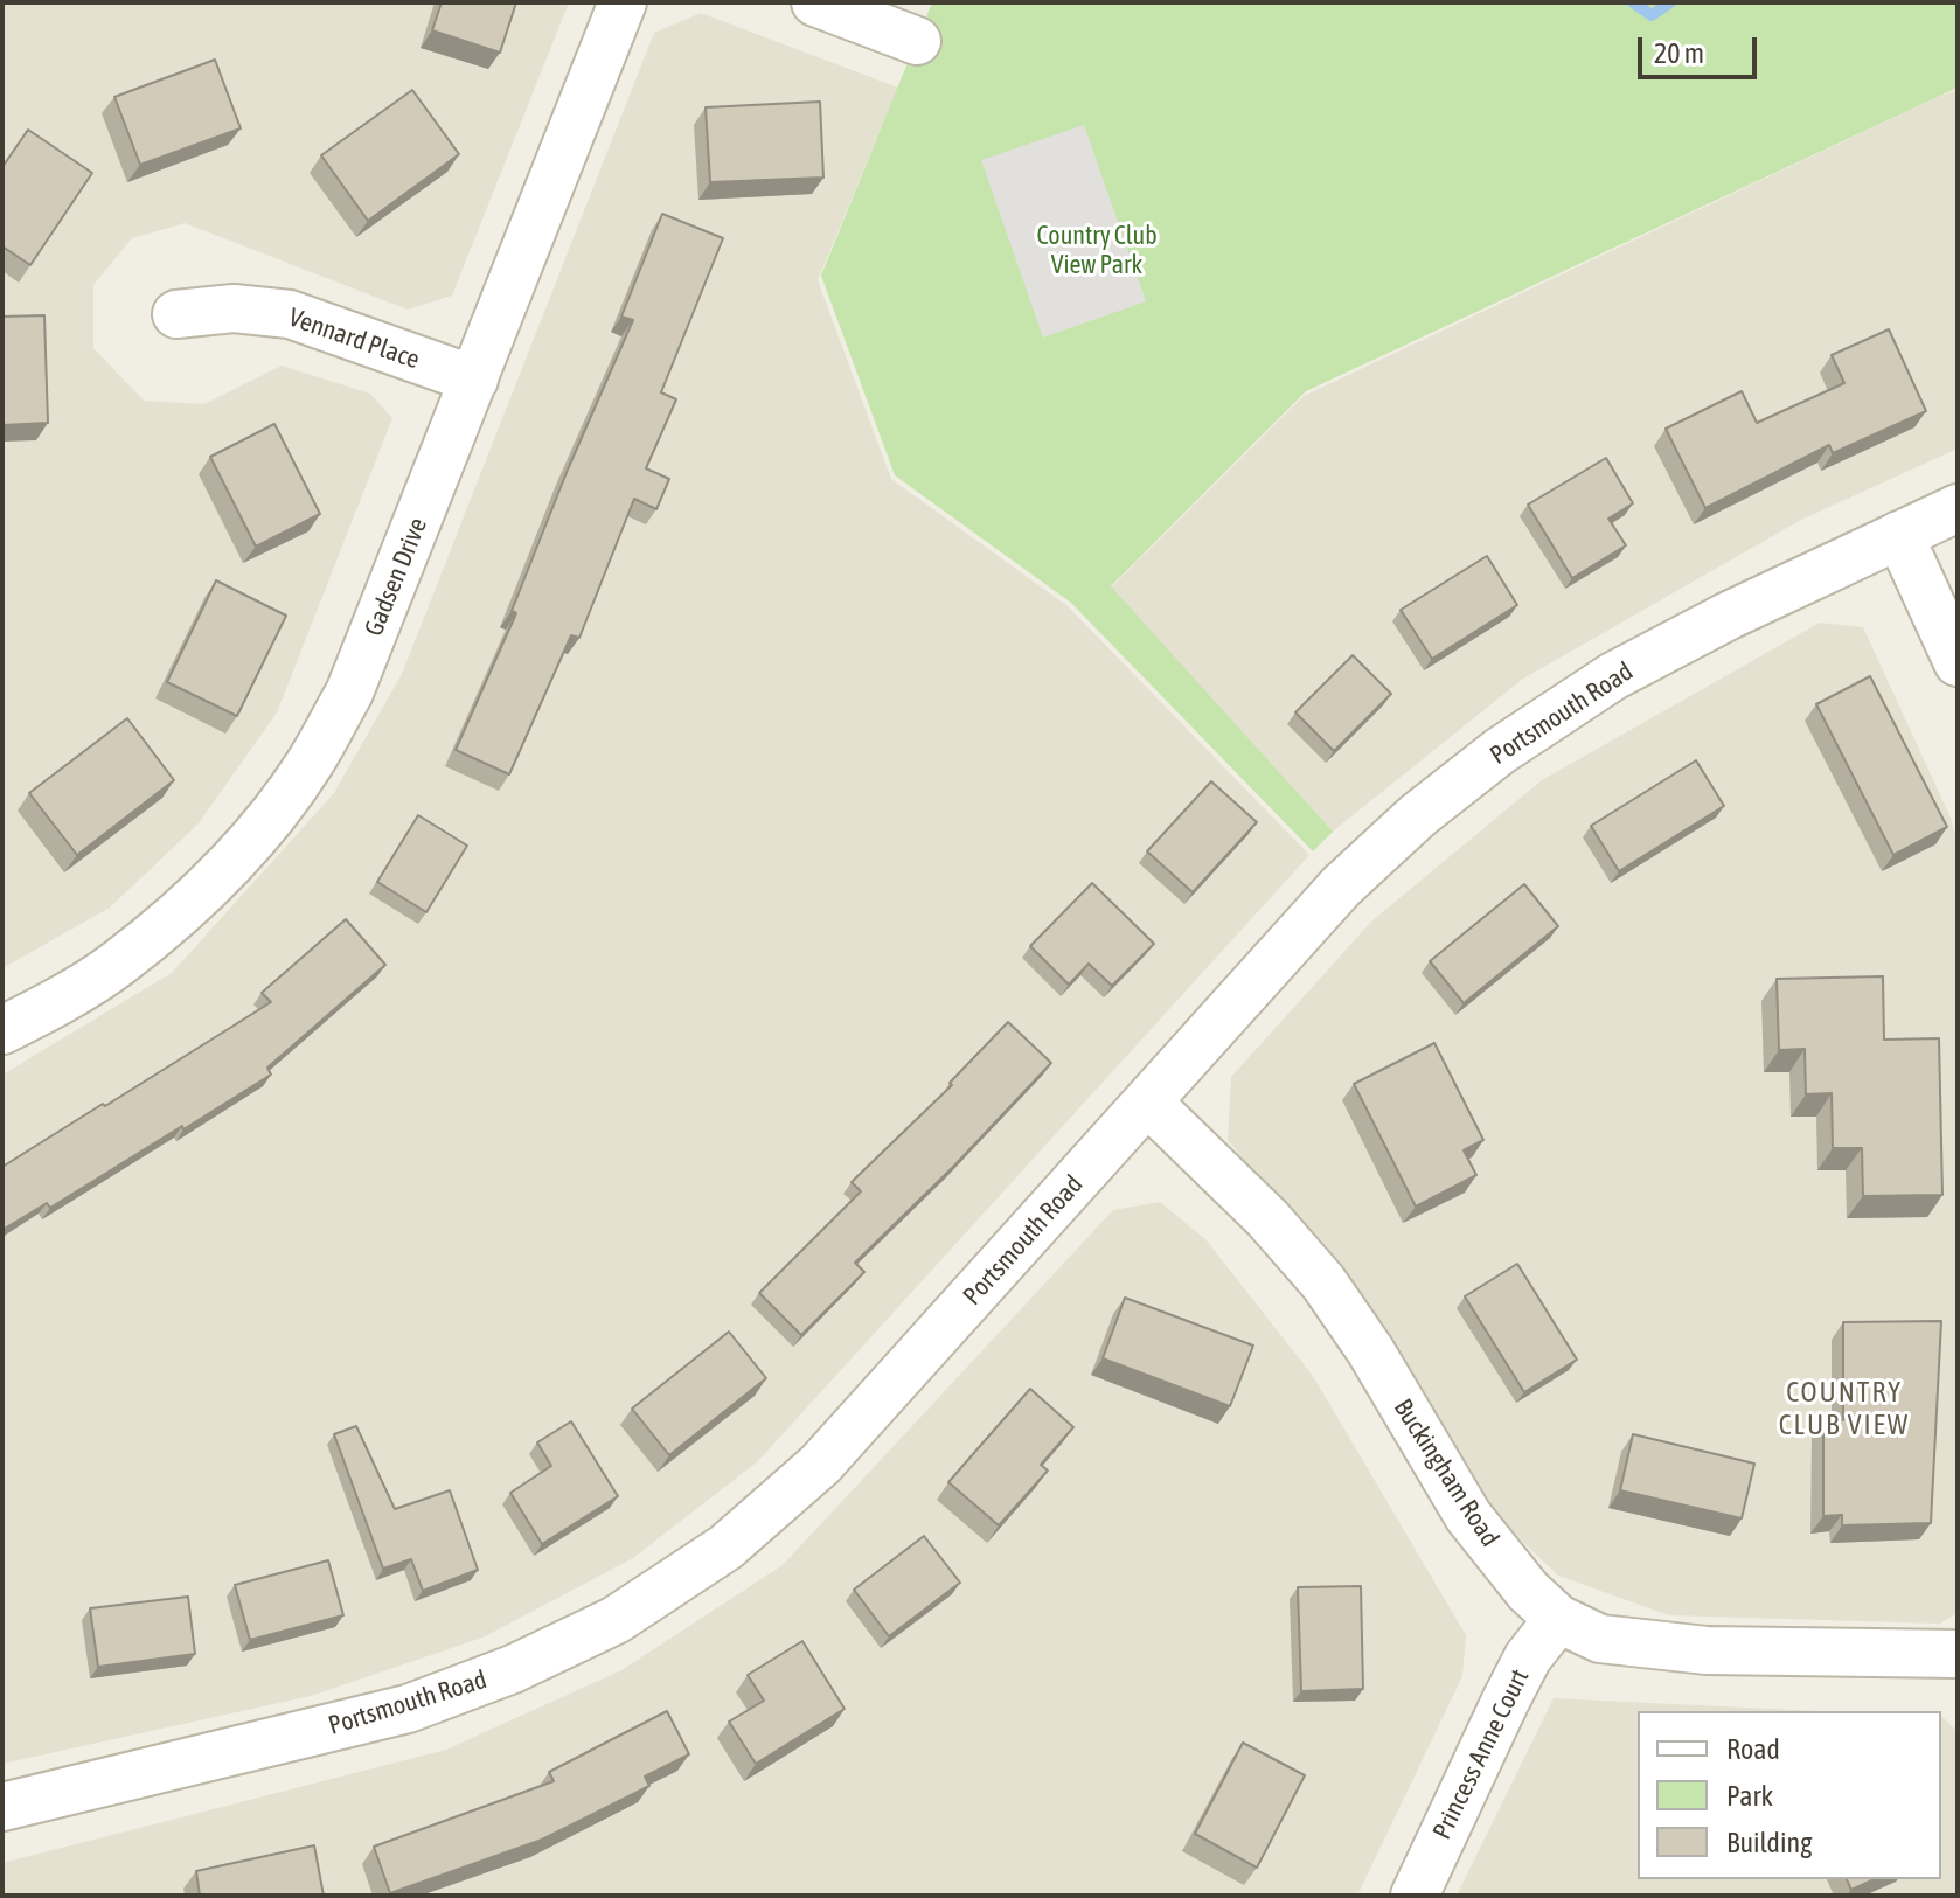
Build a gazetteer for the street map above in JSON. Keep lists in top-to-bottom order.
{
  "streets": {
    "street": [
      "Vennard Place",
      "Gadsen Drive",
      "Portsmouth Road",
      "Buckingham Road",
      "Princess Anne Court"
    ]
  },
  "crossings": [
    ["Vennard Place", "Gadsen Drive"],
    ["Portsmouth Road", "Buckingham Road"],
    ["Buckingham Road", "Princess Anne Court"]
  ],
  "districts": ["COUNTRY CLUB VIEW"],
  "parks": ["Country Club View Park"],
  "legend": ["Road", "Park", "Building"],
  "scale_bar": "20 m"
}
